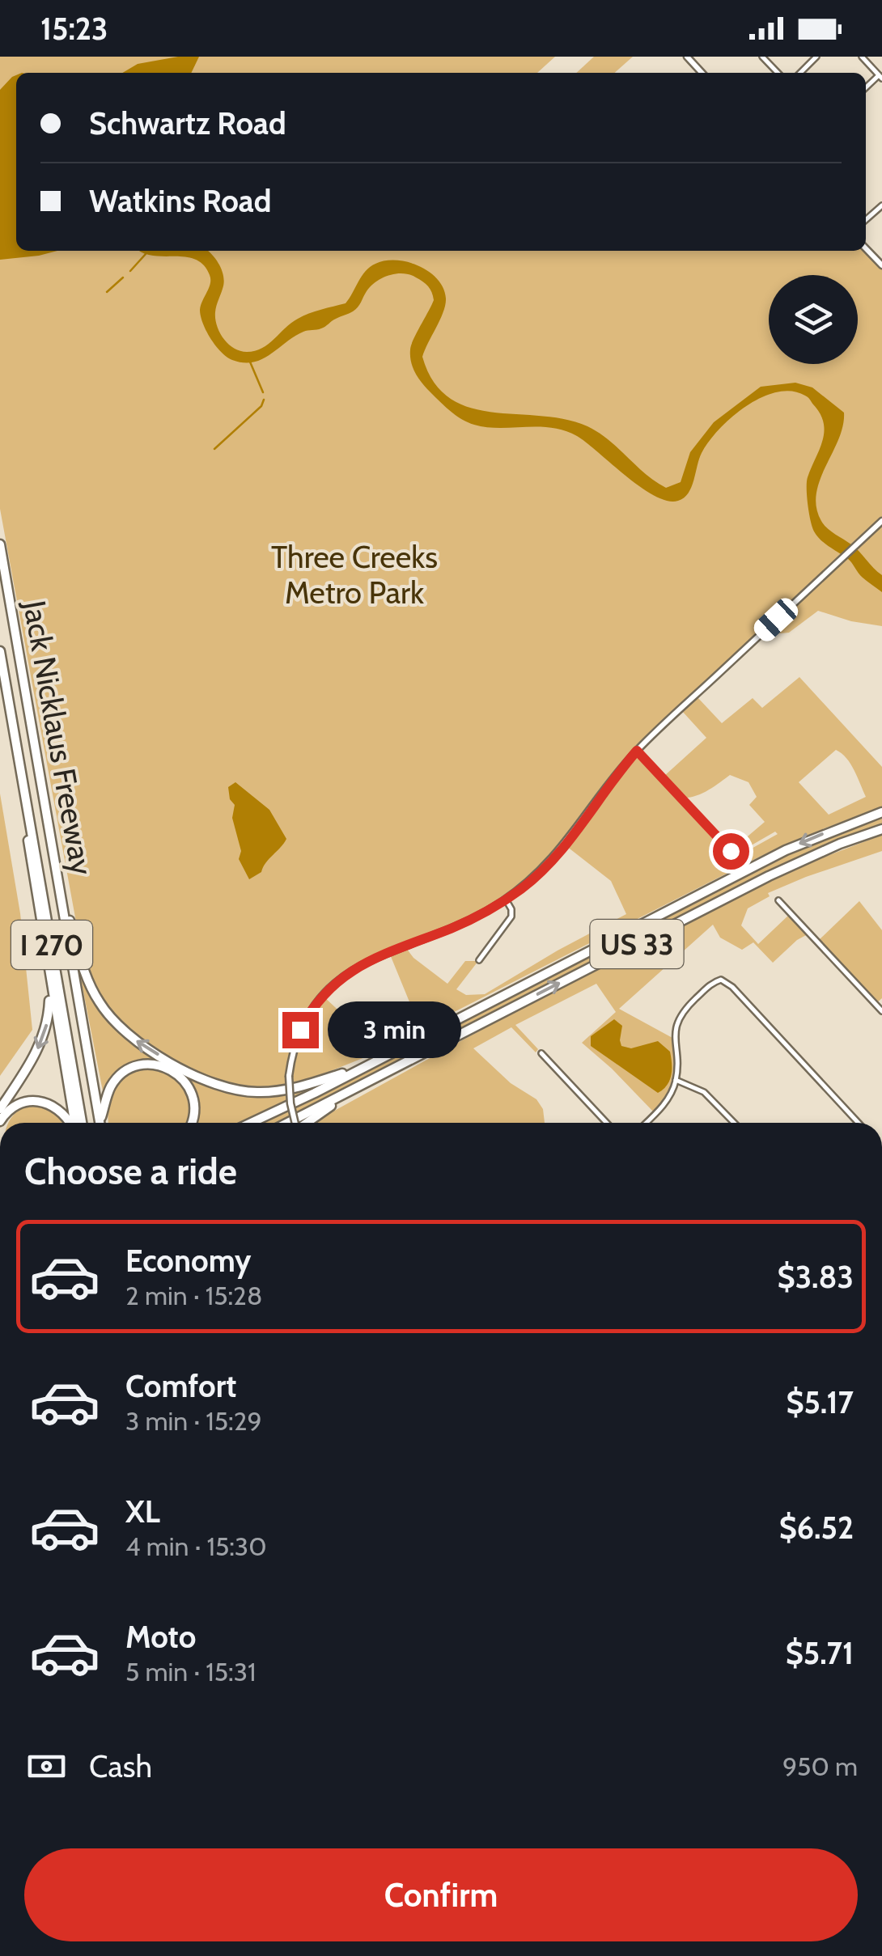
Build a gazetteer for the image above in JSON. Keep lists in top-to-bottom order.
{
  "streets": {
    "highway": ["Jack Nicklaus Freeway", "US 33", "I 270"]
  },
  "parks": ["Three Creeks Metro Park"],
  "page": {
    "status": "15:23",
    "banner": ["Schwartz Road", "Watkins Road"],
    "bubble": "3 min",
    "heading": "Choose a ride",
    "list": [
      {
        "name": "Economy",
        "note": "2 min · 15:28",
        "value": "$3.83"
      },
      {
        "name": "Comfort",
        "note": "3 min · 15:29",
        "value": "$5.17"
      },
      {
        "name": "XL",
        "note": "4 min · 15:30",
        "value": "$6.52"
      },
      {
        "name": "Moto",
        "note": "5 min · 15:31",
        "value": "$5.71"
      }
    ],
    "pay": ["Cash", "950 m"],
    "buttons": "Confirm"
  }
}
